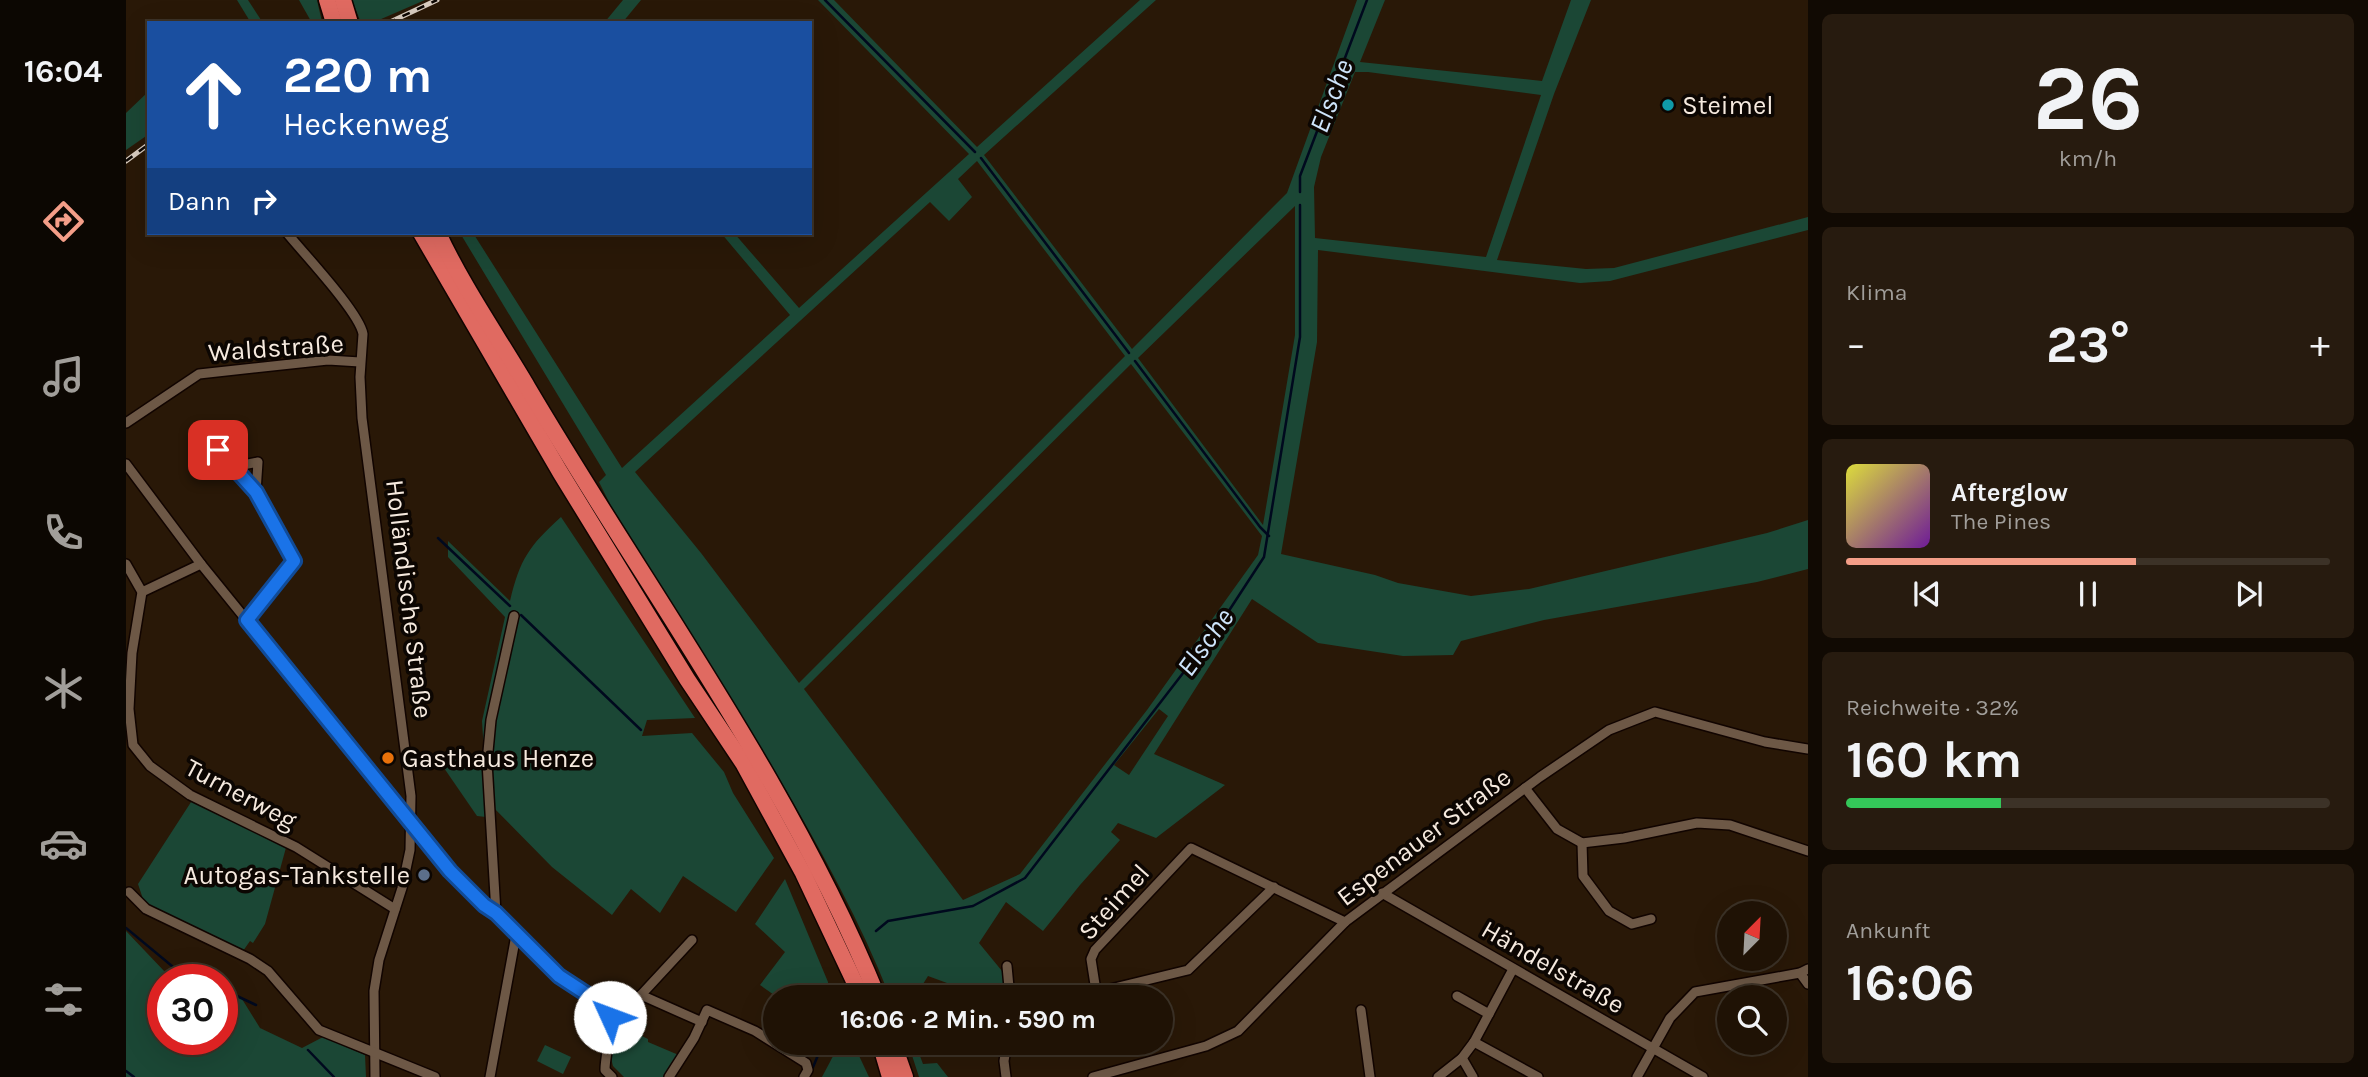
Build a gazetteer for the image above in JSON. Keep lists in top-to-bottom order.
{
  "streets": {
    "street": [
      "Waldstraße",
      "Holländische Straße",
      "Turnerweg",
      "Espenauer Straße",
      "Steimel",
      "Händelstraße"
    ]
  },
  "crossings": [
    ["Waldstraße", "Holländische Straße"],
    ["Holländische Straße", "Turnerweg"],
    ["Espenauer Straße", "Händelstraße"]
  ],
  "water": ["Elsche"],
  "places": ["Steimel", "Gasthaus Henze", "Autogas-Tankstelle"],
  "north": "top right",
  "page": {
    "tabs": "16:04",
    "tile": [
      ["26", "km/h"],
      "Klima",
      ["Reichweite · 32%", "160 km"],
      ["Ankunft", "16:06"]
    ],
    "turn": ["220 m", "Heckenweg"],
    "then": "Dann",
    "heat": ["−", "23°", "+"],
    "song": ["Afterglow", "The Pines"],
    "limit": "30",
    "trip": "16:06 · 2 Min. · 590 m"
  }
}
